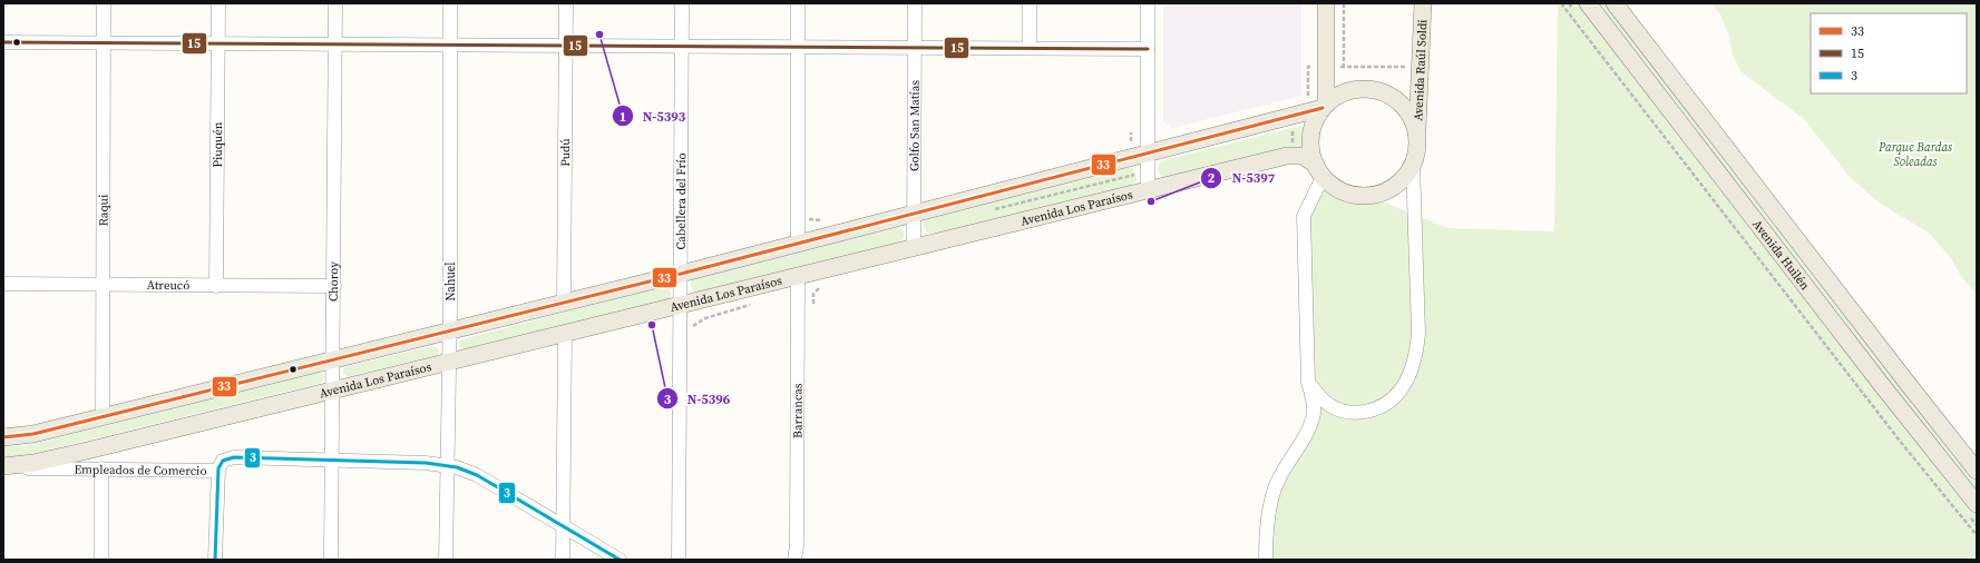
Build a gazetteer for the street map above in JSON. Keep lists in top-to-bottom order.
{
  "streets": {
    "main road": ["Avenida Raúl Soldi", "Avenida Los Paraísos", "Avenida Huilén"],
    "street": [
      "Golfo San Matías",
      "Piuquén",
      "Pudú",
      "Cabellera del Frío",
      "Raqui",
      "Choroy",
      "Nahuel",
      "Atreucó",
      "Barrancas",
      "Empleados de Comercio"
    ]
  },
  "crossings": [
    ["Avenida Raúl Soldi", "Avenida Los Paraísos"],
    ["Golfo San Matías", "Avenida Los Paraísos"],
    ["Piuquén", "Atreucó"],
    ["Pudú", "Avenida Los Paraísos"],
    ["Cabellera del Frío", "Avenida Los Paraísos"],
    ["Avenida Los Paraísos", "Raqui"],
    ["Avenida Los Paraísos", "Choroy"],
    ["Avenida Los Paraísos", "Nahuel"],
    ["Avenida Los Paraísos", "Barrancas"],
    ["Avenida Los Paraísos", "Empleados de Comercio"],
    ["Raqui", "Atreucó"],
    ["Choroy", "Atreucó"],
    ["Choroy", "Empleados de Comercio"],
    ["Nahuel", "Empleados de Comercio"]
  ],
  "parks": ["Parque Bardas Soleadas"],
  "places": ["N-5393", "N-5397", "N-5396"],
  "lines": ["transit line 15", "transit line 33", "transit line 3"],
  "legend": ["33", "15", "3"]
}
